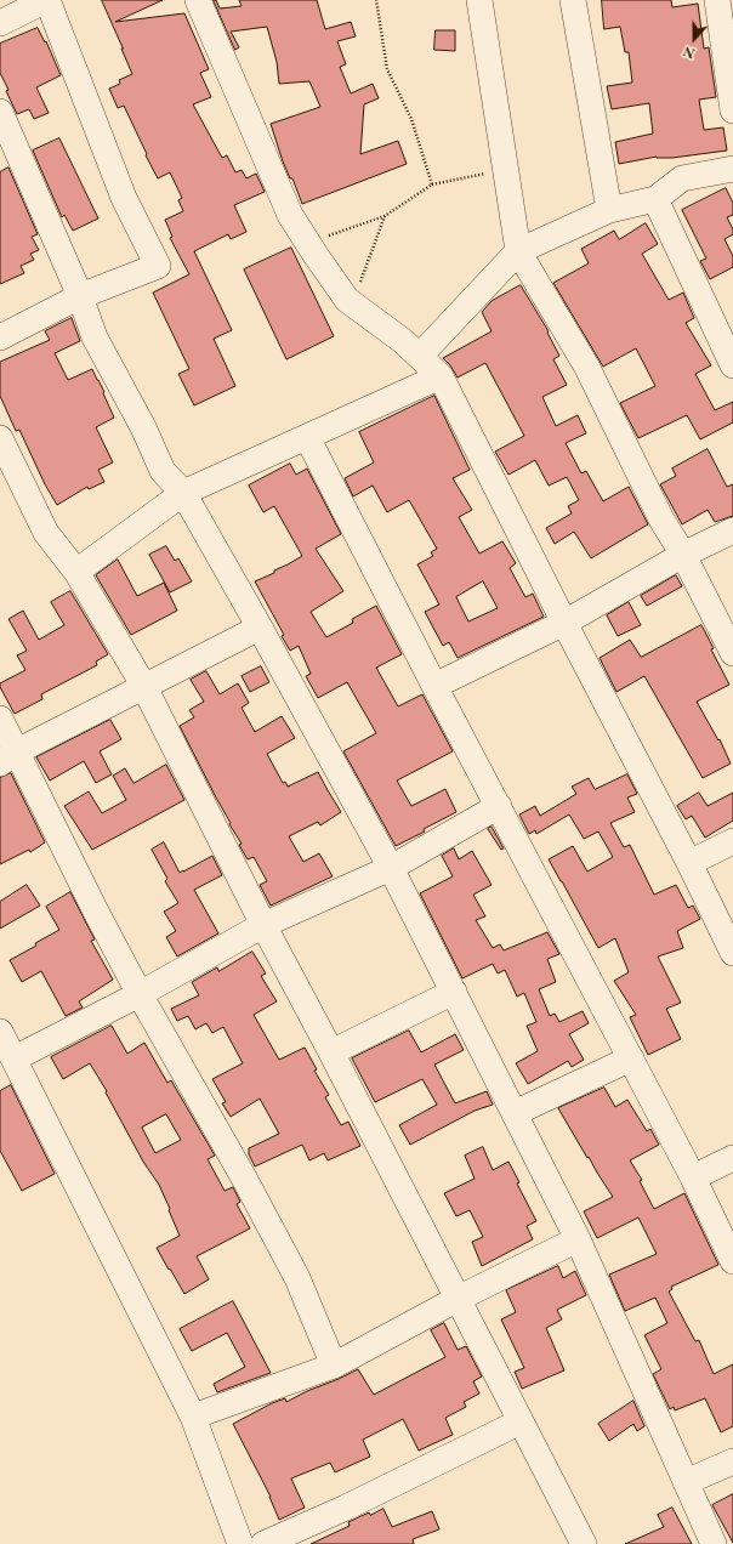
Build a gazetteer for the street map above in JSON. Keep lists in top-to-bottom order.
{
  "north": "bottom"
}
